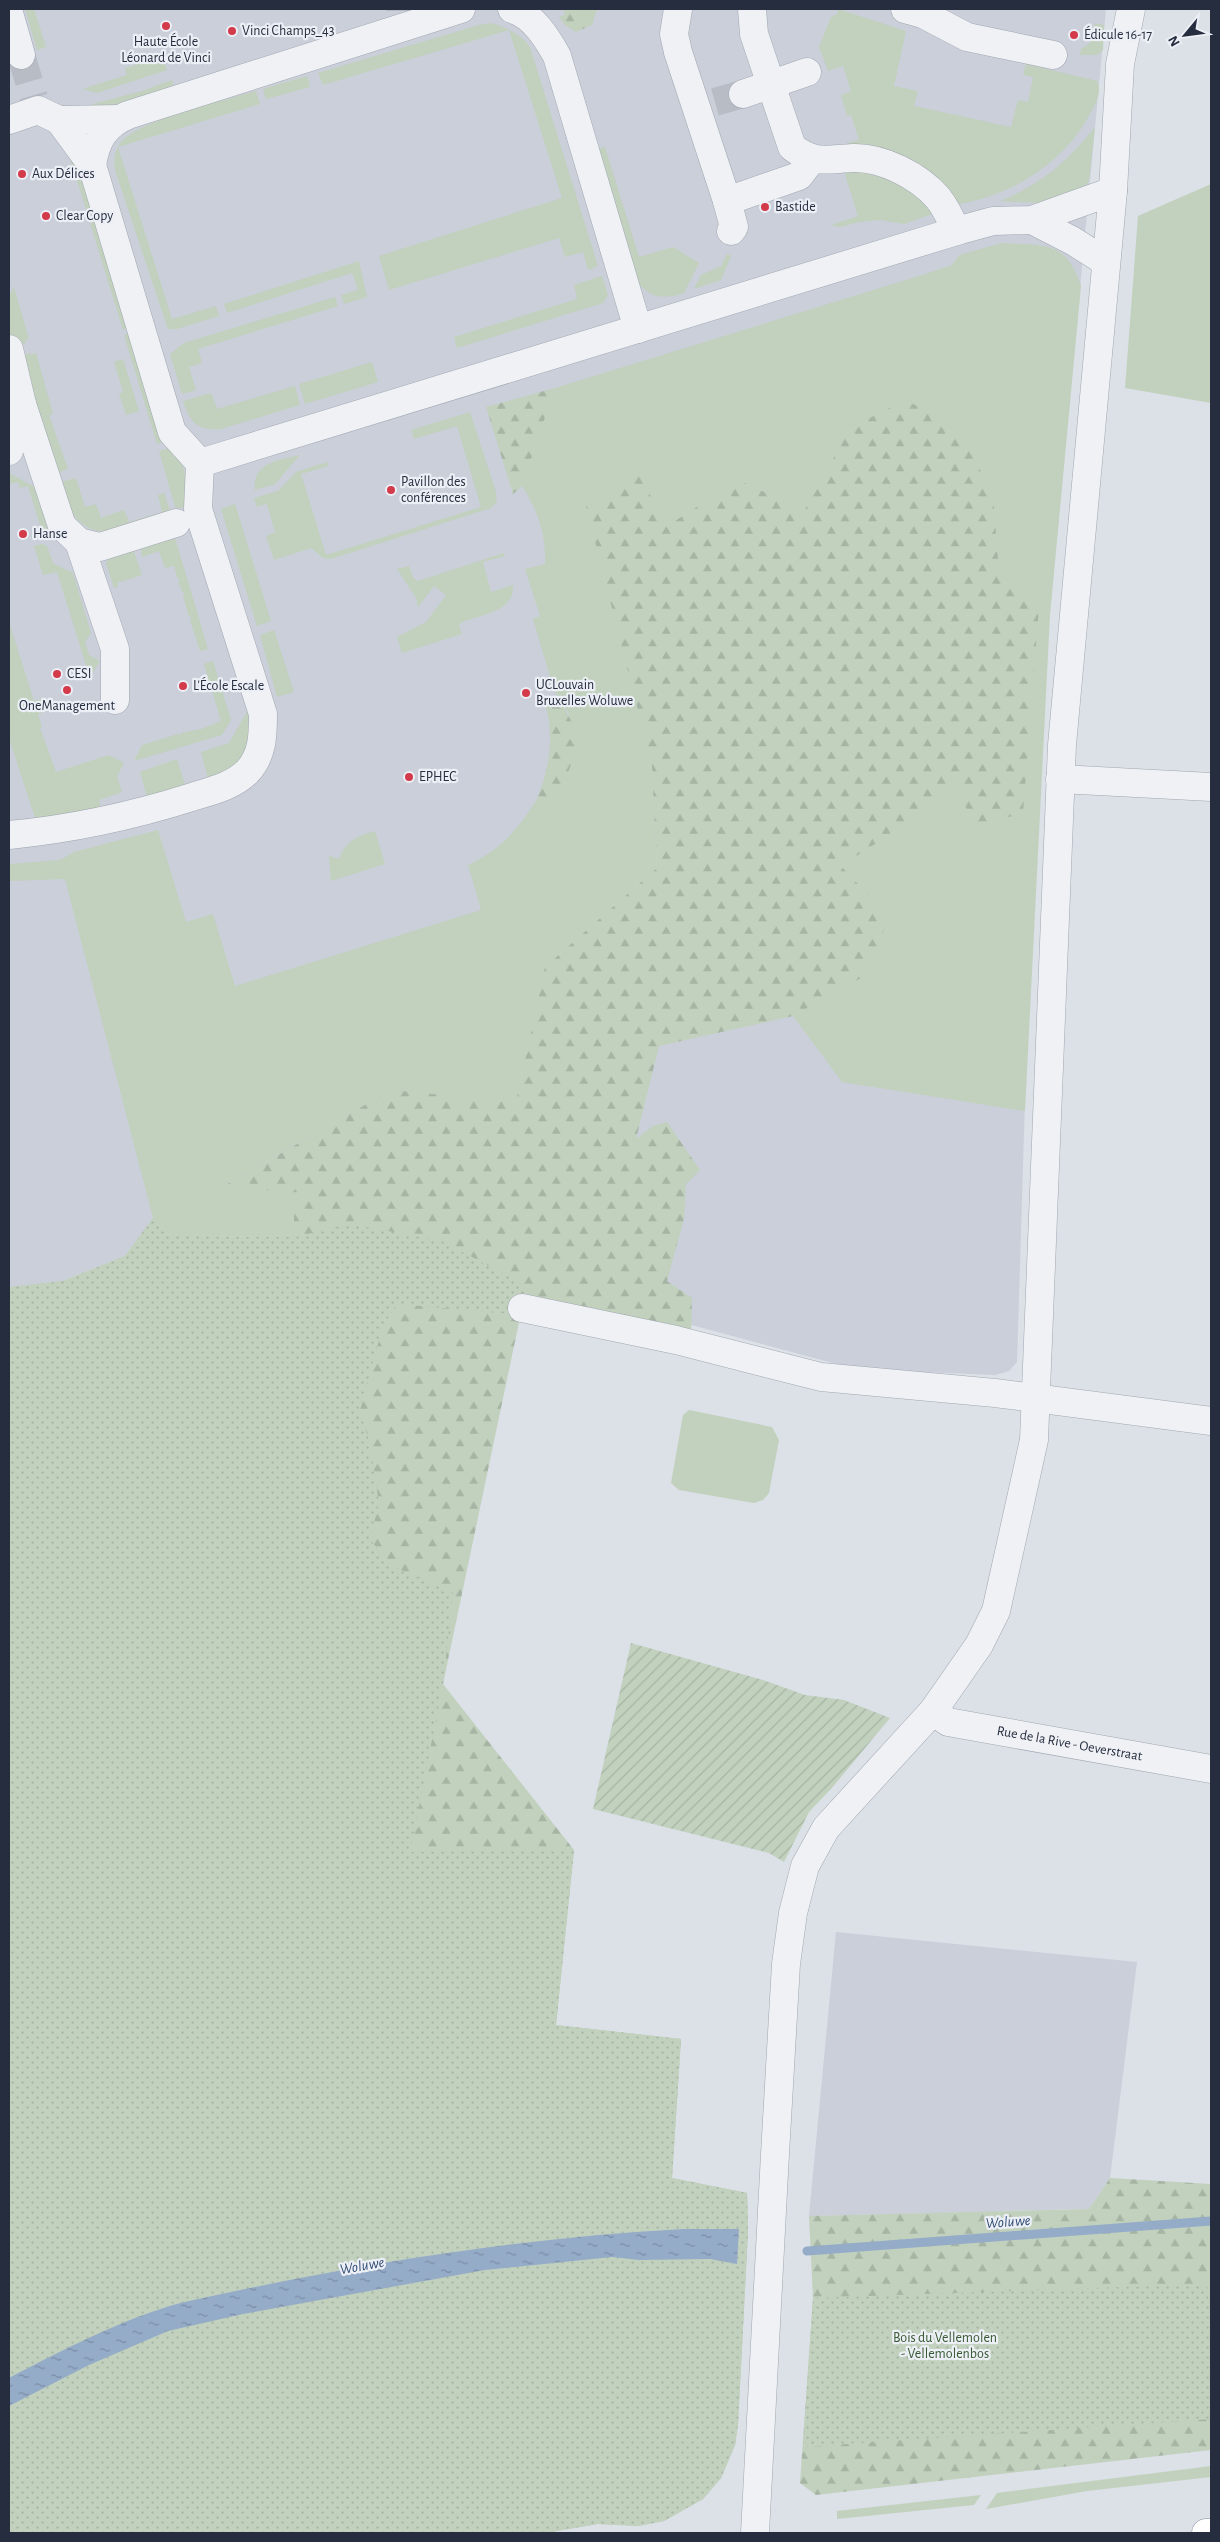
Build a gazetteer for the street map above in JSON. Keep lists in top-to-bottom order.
{
  "streets": {
    "street": ["Rue de la Rive - Oeverstraat"]
  },
  "water": ["Woluwe"],
  "parks": ["Bois du Vellemolen - Vellemolenbos"],
  "places": [
    "Haute École Léonard de Vinci",
    "Vinci Champs_43",
    "Édicule 16-17",
    "Aux Délices",
    "Bastide",
    "Clear Copy",
    "Pavillon des conférences",
    "Hanse",
    "CESI",
    "L'École Escale",
    "OneManagement",
    "UCLouvain Bruxelles Woluwe",
    "EPHEC"
  ],
  "north": "bottom left"
}
